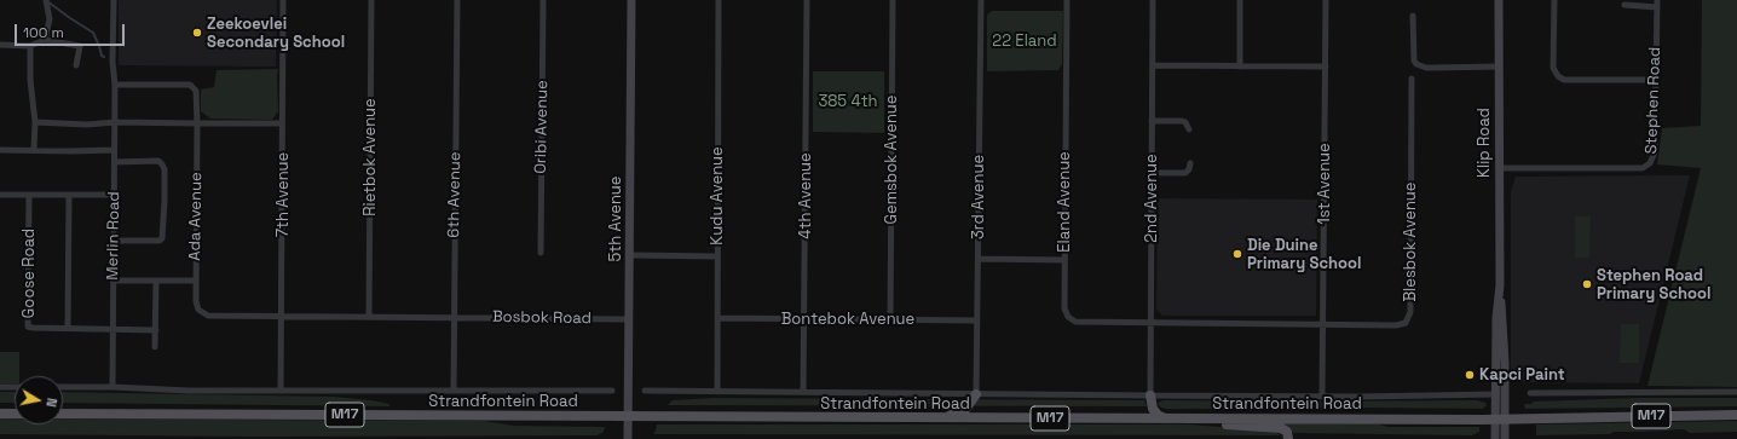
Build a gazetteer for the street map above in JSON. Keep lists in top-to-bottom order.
{
  "streets": {
    "main road": ["Strandfontein Road", "M17"],
    "street": [
      "Stephen Road",
      "Oribi Avenue",
      "Klip Road",
      "Rietbok Avenue",
      "Gemsbok Avenue",
      "1st Avenue",
      "7th Avenue",
      "6th Avenue",
      "Kudu Avenue",
      "4th Avenue",
      "3rd Avenue",
      "2nd Avenue",
      "Eland Avenue",
      "Ada Avenue",
      "5th Avenue",
      "Merlin Road",
      "Blesbok Avenue",
      "Goose Road",
      "Bosbok Road",
      "Bontebok Avenue"
    ]
  },
  "crossings": [
    ["Stephen Road", "Klip Road"],
    ["Klip Road", "Strandfontein Road"],
    ["Rietbok Avenue", "Bosbok Road"],
    ["Gemsbok Avenue", "Bontebok Avenue"],
    ["1st Avenue", "Blesbok Avenue"],
    ["1st Avenue", "Strandfontein Road"],
    ["7th Avenue", "Ada Avenue"],
    ["7th Avenue", "Bosbok Road"],
    ["7th Avenue", "Strandfontein Road"],
    ["6th Avenue", "Bosbok Road"],
    ["6th Avenue", "Strandfontein Road"],
    ["Kudu Avenue", "Bontebok Avenue"],
    ["Kudu Avenue", "Strandfontein Road"],
    ["4th Avenue", "Bontebok Avenue"],
    ["4th Avenue", "Strandfontein Road"],
    ["3rd Avenue", "Bontebok Avenue"],
    ["3rd Avenue", "Strandfontein Road"],
    ["2nd Avenue", "Eland Avenue"],
    ["2nd Avenue", "Strandfontein Road"],
    ["Ada Avenue", "Merlin Road"],
    ["Ada Avenue", "Bosbok Road"],
    ["5th Avenue", "Bosbok Road"],
    ["5th Avenue", "Strandfontein Road"],
    ["Merlin Road", "Goose Road"],
    ["Merlin Road", "Strandfontein Road"]
  ],
  "parks": ["22 Eland", "385 4th"],
  "places": [
    "Zeekoevlei Secondary School",
    "Die Duine Primary School",
    "Stephen Road Primary School",
    "Kapci Paint"
  ],
  "scale_bar": "100 m",
  "north": "right"
}
